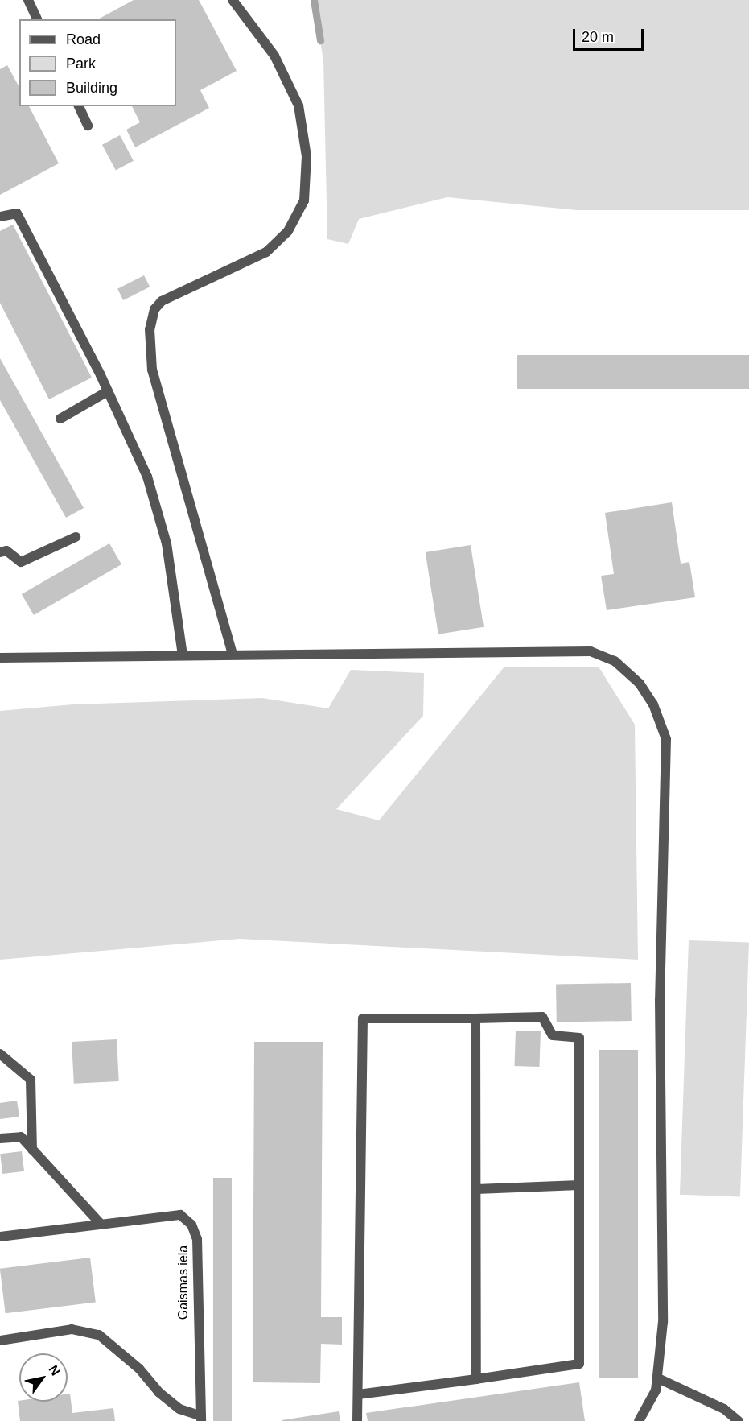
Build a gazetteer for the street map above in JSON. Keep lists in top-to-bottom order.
{
  "streets": {
    "street": ["Gaismas iela"]
  },
  "legend": ["Road", "Park", "Building"],
  "scale_bar": "20 m",
  "north": "top right"
}
